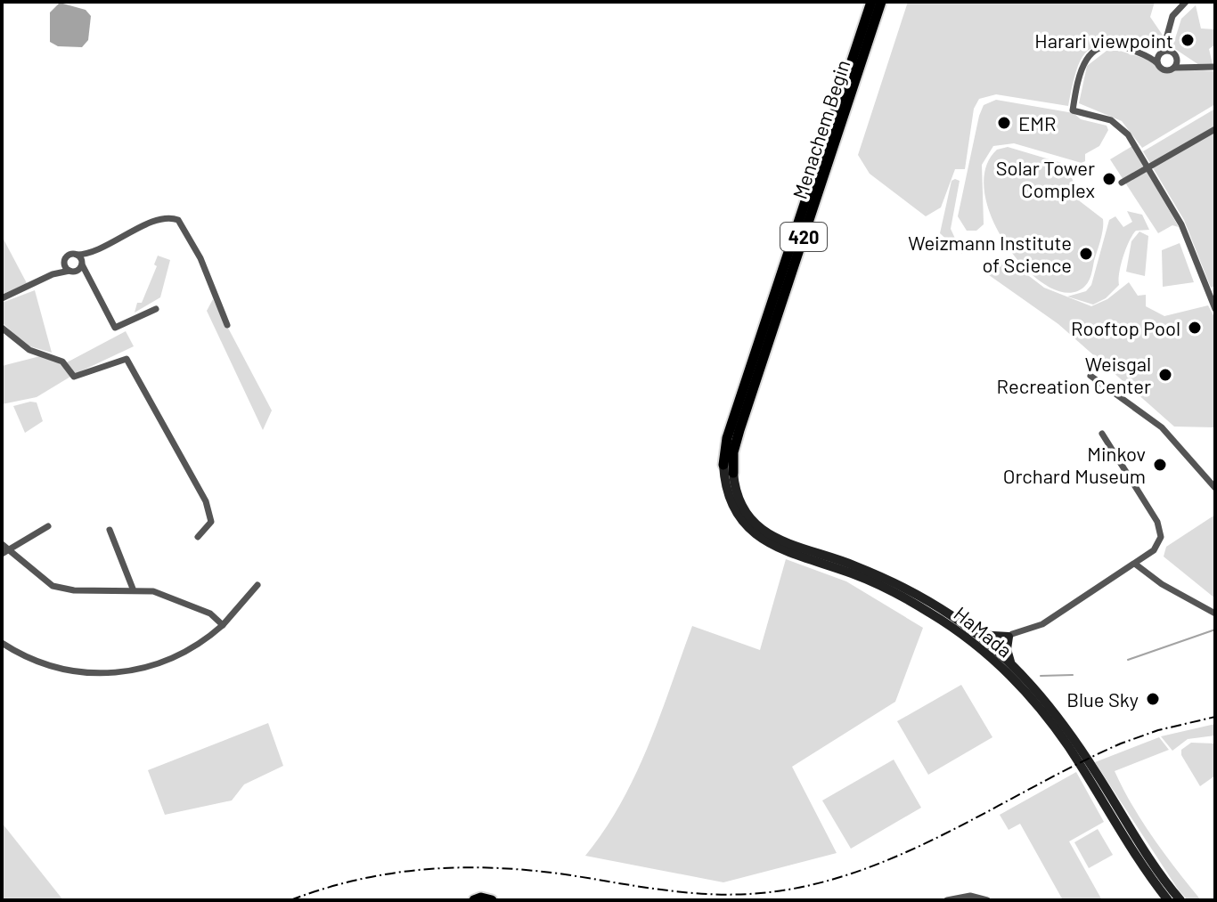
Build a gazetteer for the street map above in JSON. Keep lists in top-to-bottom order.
{
  "streets": {
    "main road": ["Menachem Begin", "420", "HaMada"]
  },
  "crossings": [
    ["Menachem Begin", "HaMada"]
  ],
  "places": [
    "Harari viewpoint",
    "EMR",
    "Solar Tower Complex",
    "Weizmann Institute of Science",
    "Rooftop Pool",
    "Weisgal Recreation Center",
    "Minkov Orchard Museum",
    "Blue Sky"
  ]
}
